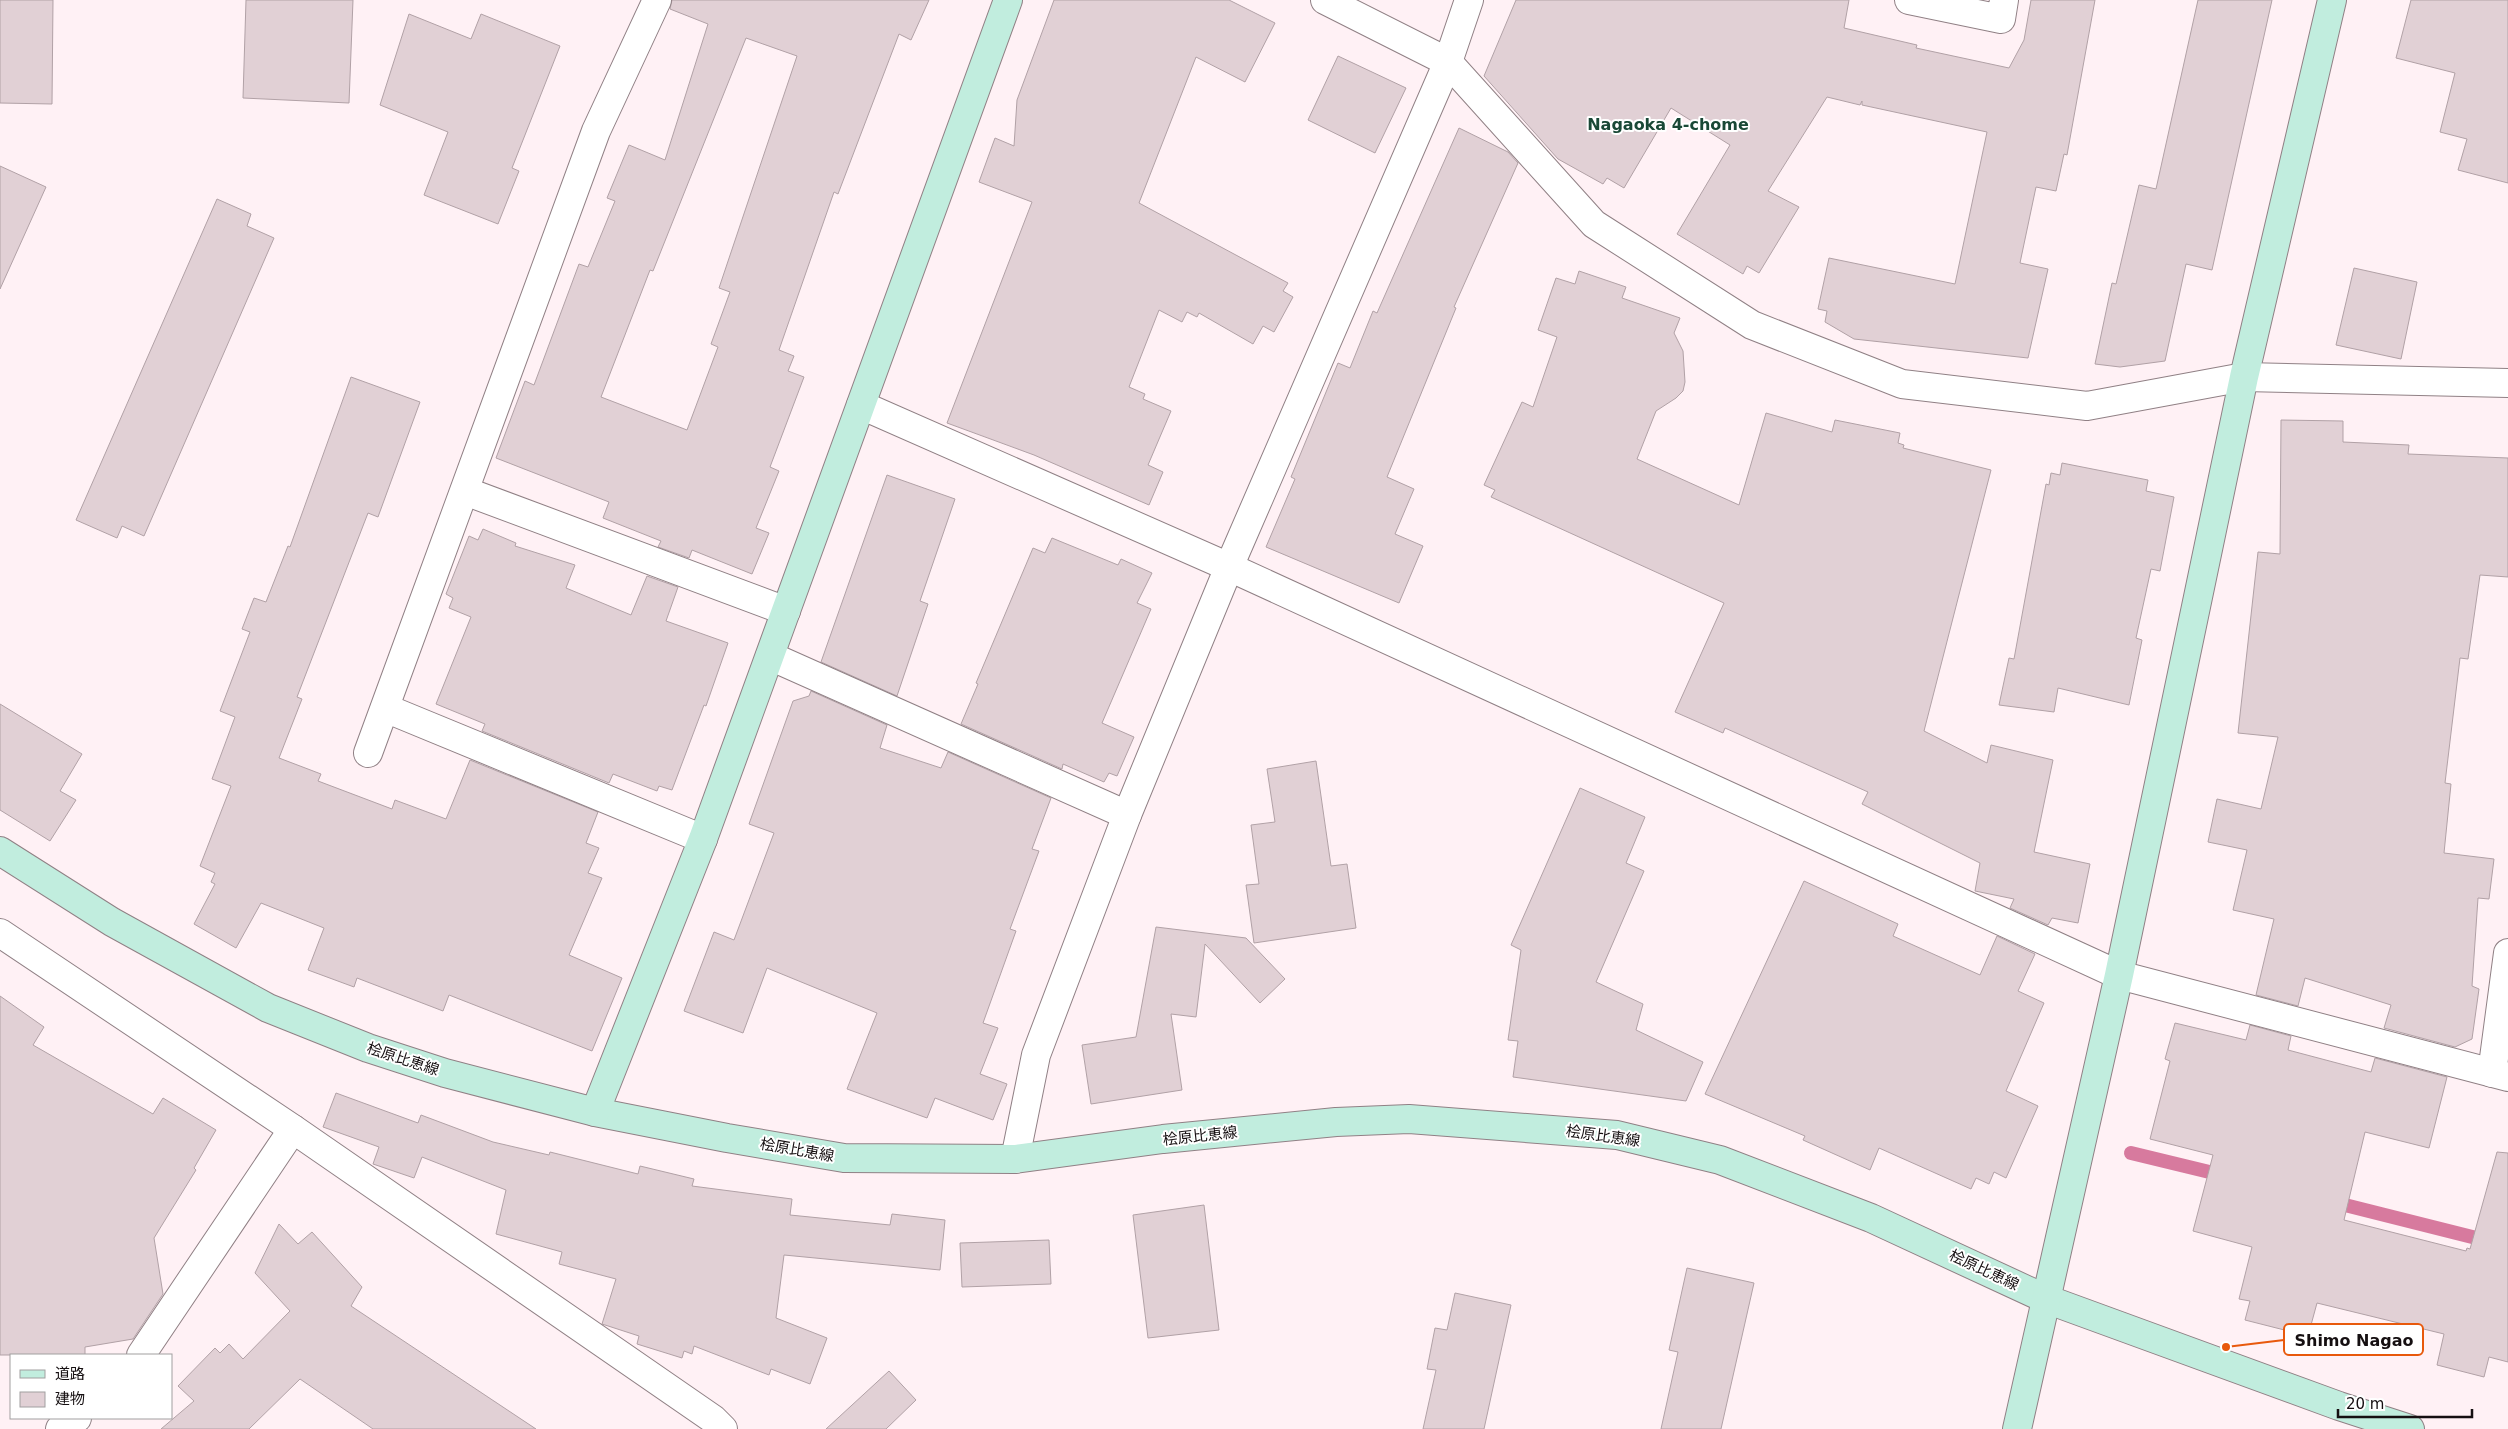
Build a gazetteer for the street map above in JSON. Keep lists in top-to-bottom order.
{
  "streets": {
    "street": ["桧原比恵線"]
  },
  "districts": ["Nagaoka 4-chome"],
  "places": ["Shimo Nagao"],
  "legend": ["道路", "建物"],
  "scale_bar": "20 m"
}
